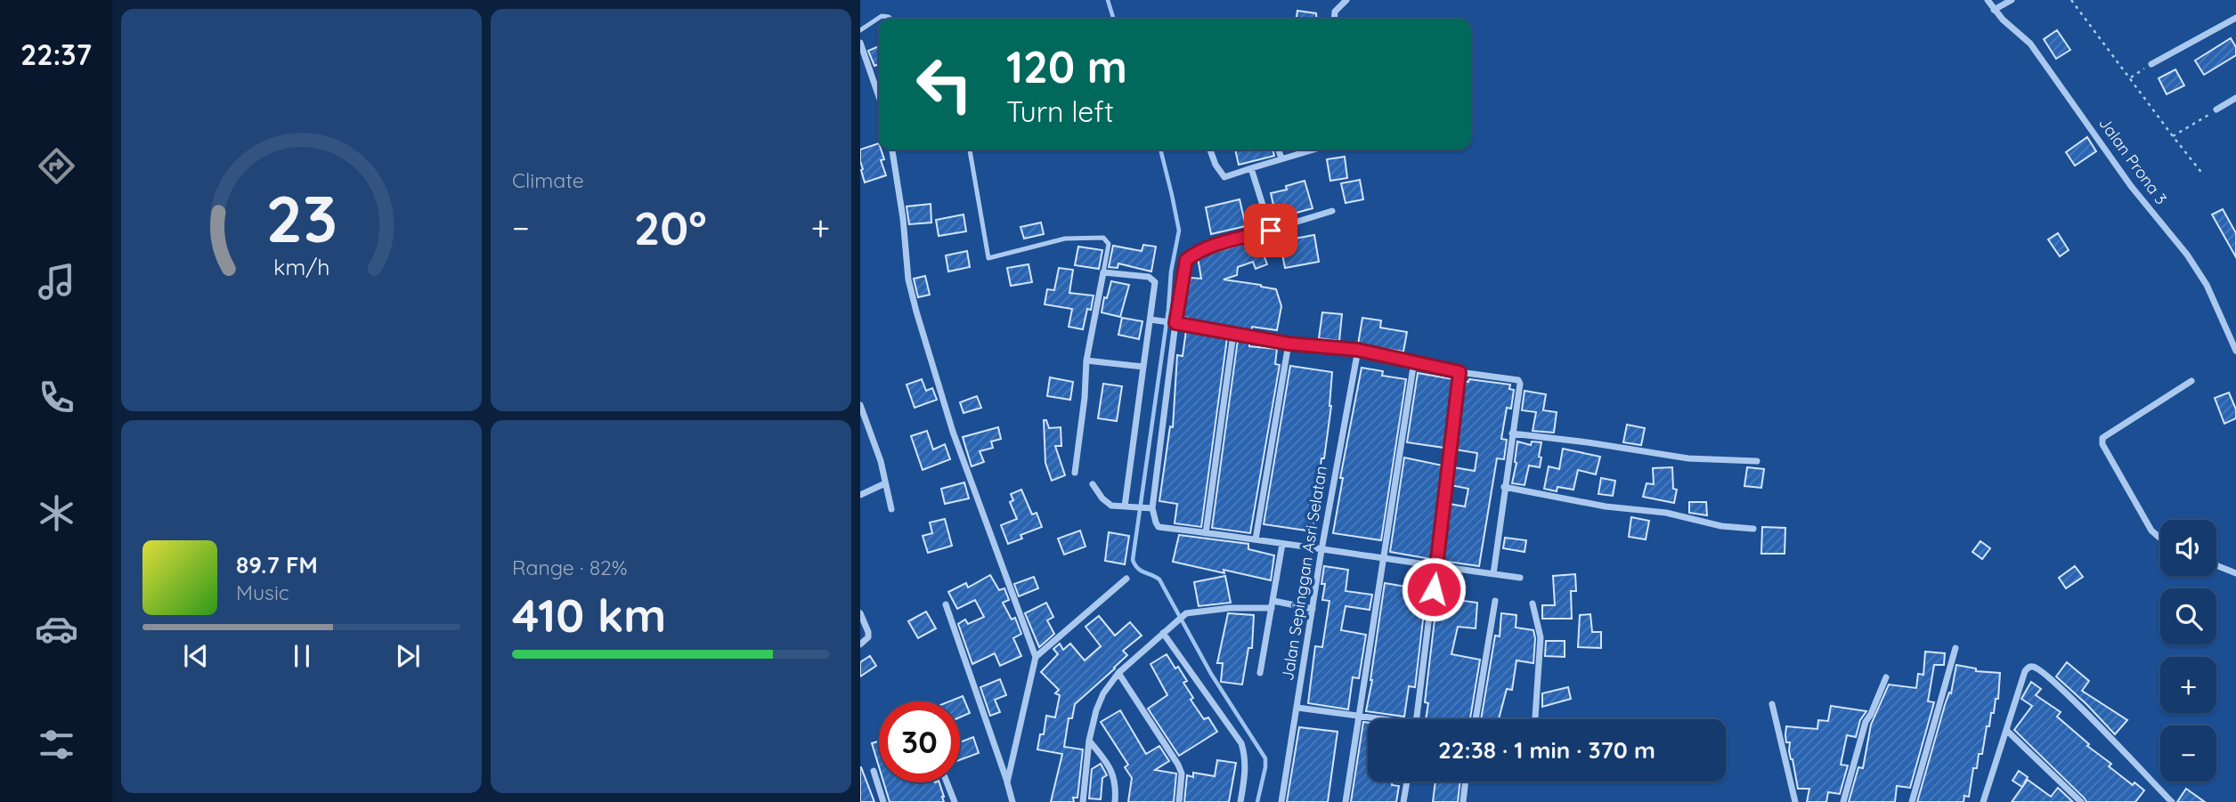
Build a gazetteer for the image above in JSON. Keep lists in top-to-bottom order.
{
  "streets": {
    "street": ["Jalan Prona 3", "Jalan Sepinggan Asri Selatan"]
  },
  "page": {
    "tabs": "22:37",
    "tile": [
      "Climate",
      ["Range · 82%", "410 km"]
    ],
    "turn": ["120 m", "Turn left"],
    "heat": ["−", "20°", "+"],
    "map_buttons": ["+", "−"],
    "song": ["89.7 FM", "Music"],
    "limit": "30",
    "trip": "22:38 · 1 min · 370 m",
    "gauge": ["23", "km/h"]
  }
}
